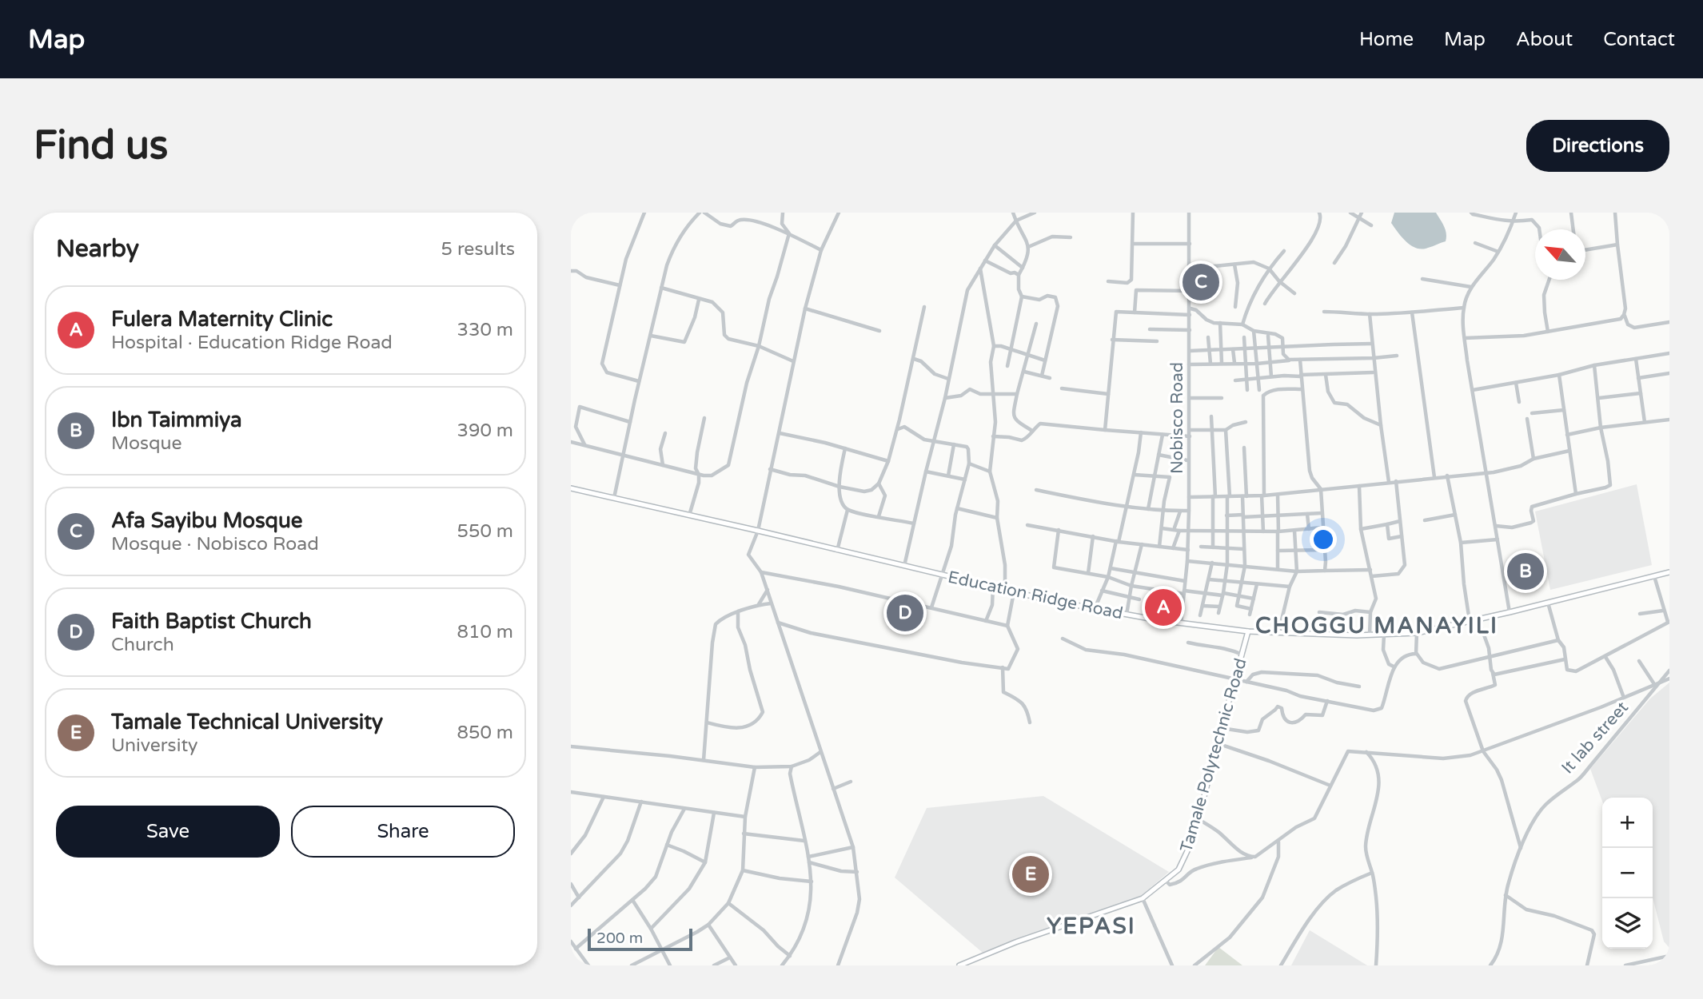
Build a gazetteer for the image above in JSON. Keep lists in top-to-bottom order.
{
  "streets": {
    "main road": ["Education Ridge Road", "Tamale Polytechnic Road"],
    "street": ["Nobisco Road", "It lab street"]
  },
  "crossings": [
    ["Nobisco Road", "Education Ridge Road"],
    ["Education Ridge Road", "Tamale Polytechnic Road"]
  ],
  "districts": ["CHOGGU MANAYILI", "YEPASI"],
  "scale_bar": "200 m",
  "north": "top left",
  "page": {
    "header": "Map",
    "nav": [
      "Home",
      "Map",
      "About",
      "Contact"
    ],
    "buttons": [
      "Directions",
      ["Save", "Share"]
    ],
    "title": "Find us",
    "heading": ["Nearby", "5 results"],
    "pins": [
      "C",
      "B",
      "A",
      "D",
      "E"
    ],
    "list": [
      {
        "mark": "A",
        "name": "Fulera Maternity Clinic",
        "note": "Hospital · Education Ridge Road",
        "value": "330 m"
      },
      {
        "mark": "B",
        "name": "Ibn Taimmiya",
        "note": "Mosque",
        "value": "390 m"
      },
      {
        "mark": "C",
        "name": "Afa Sayibu Mosque",
        "note": "Mosque · Nobisco Road",
        "value": "550 m"
      },
      {
        "mark": "D",
        "name": "Faith Baptist Church",
        "note": "Church",
        "value": "810 m"
      },
      {
        "mark": "E",
        "name": "Tamale Technical University",
        "note": "University",
        "value": "850 m"
      }
    ],
    "map_buttons": ["+", "−"],
    "scale": "200 m"
  }
}
